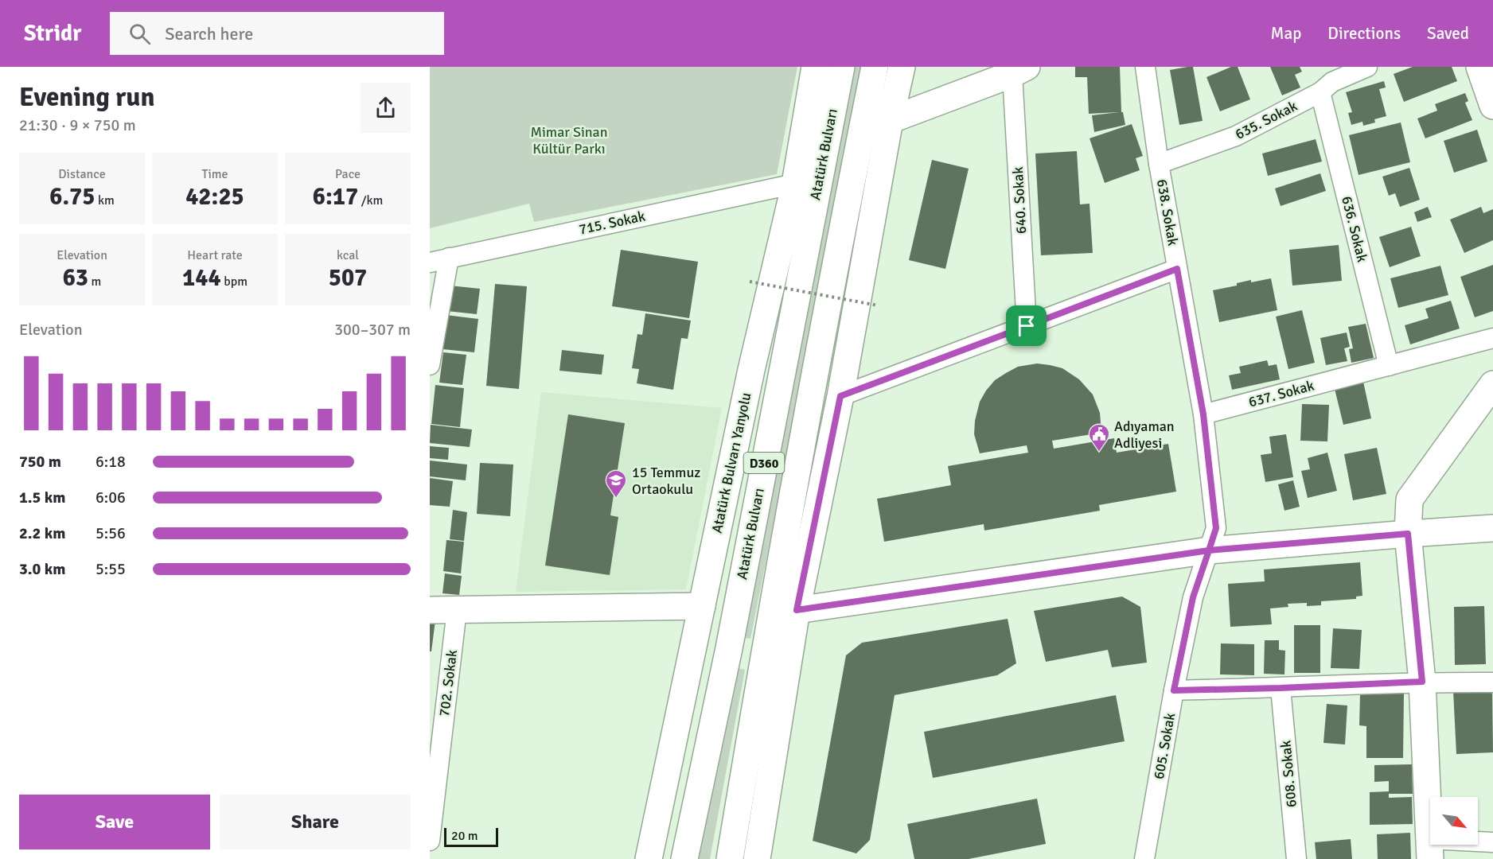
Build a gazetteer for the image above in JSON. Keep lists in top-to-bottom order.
{
  "streets": {
    "main road": ["Atatürk Bulvarı", "Atatürk Bulvarı Yanyolu", "D360"],
    "street": [
      "635. Sokak",
      "640. Sokak",
      "638. Sokak",
      "715. Sokak",
      "636. Sokak",
      "637. Sokak",
      "702. Sokak",
      "605. Sokak",
      "608. Sokak"
    ]
  },
  "crossings": [
    ["635. Sokak", "638. Sokak"],
    ["635. Sokak", "636. Sokak"],
    ["638. Sokak", "637. Sokak"],
    ["715. Sokak", "Atatürk Bulvarı Yanyolu"],
    ["636. Sokak", "637. Sokak"]
  ],
  "parks": ["Mimar Sinan Kültür Parkı"],
  "places": {
    "public building": ["Adıyaman Adliyesi"],
    "school or university": ["15 Temmuz Ortaokulu"]
  },
  "scale_bar": "20 m",
  "north": "bottom right",
  "page": {
    "header": "Stridr",
    "search": "Search here",
    "nav": ["Map", "Directions", "Saved"],
    "heading": ["Evening run", "21:30 · 9 × 750 m"],
    "stats": [
      ["Distance", "6.75 km"],
      ["Time", "42:25"],
      ["Pace", "6:17 /km"],
      ["Elevation", "63 m"],
      ["Heart rate", "144 bpm"],
      ["kcal", "507"]
    ],
    "chart": ["Elevation", "300–307 m"],
    "list": [
      {
        "name": "750 m",
        "note": "6:18"
      },
      {
        "name": "1.5 km",
        "note": "6:06"
      },
      {
        "name": "2.2 km",
        "note": "5:56"
      },
      {
        "name": "3.0 km",
        "note": "5:55"
      }
    ],
    "buttons": ["Save", "Share"],
    "scale": "20 m"
  }
}
